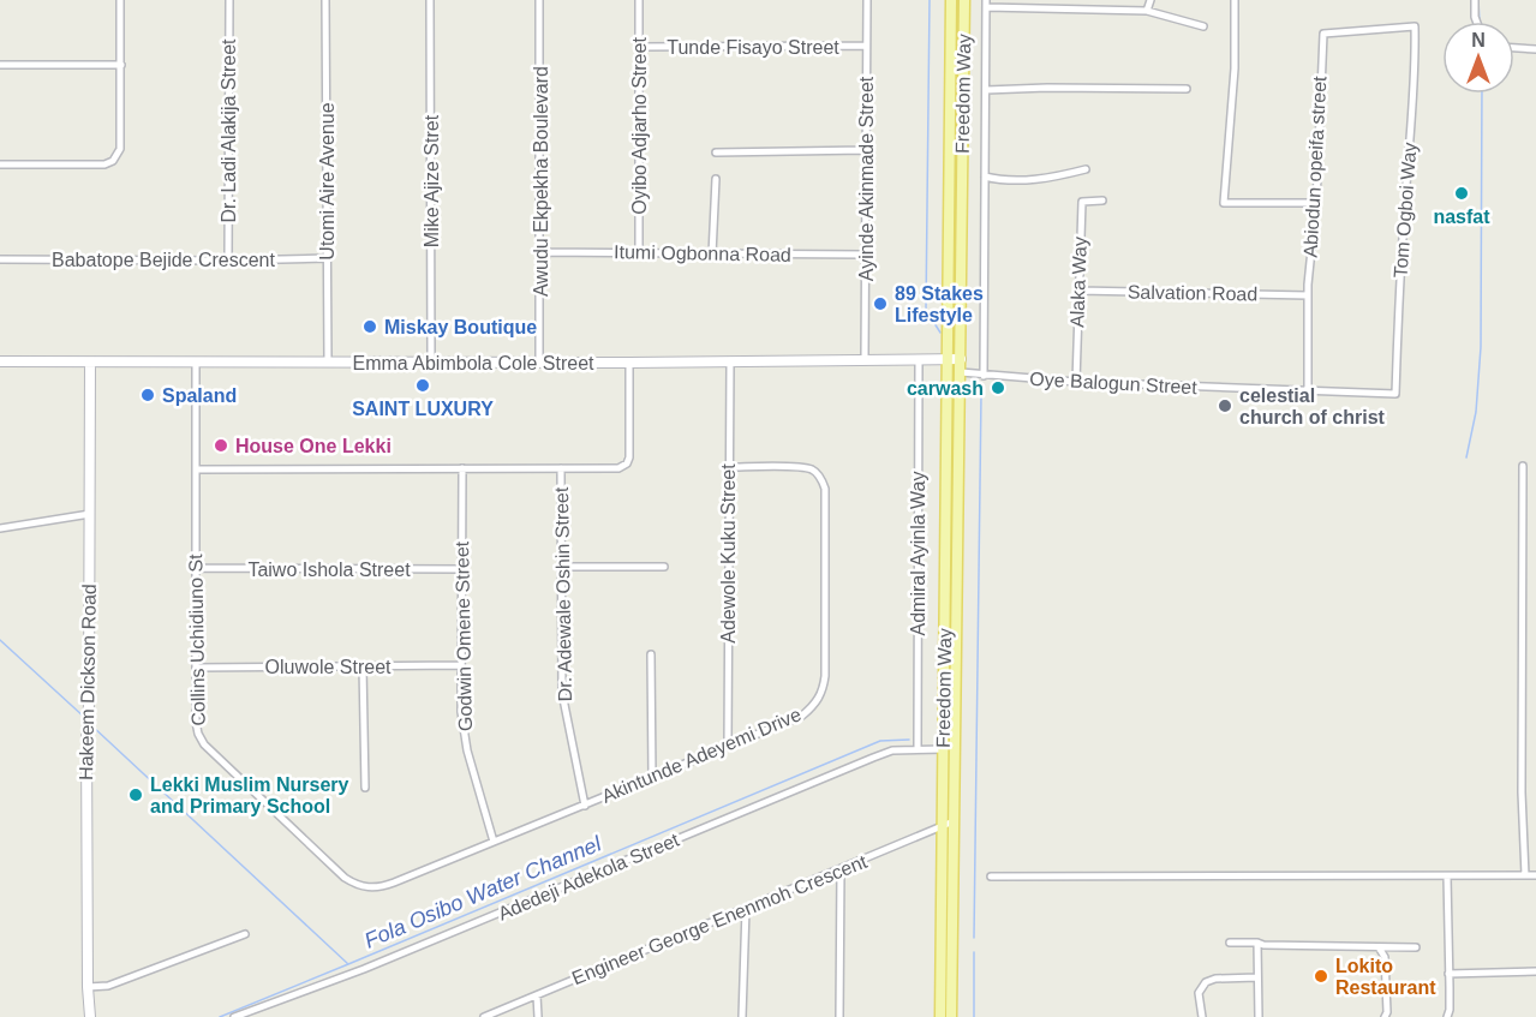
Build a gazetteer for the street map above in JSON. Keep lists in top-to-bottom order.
{
  "streets": {
    "main road": ["Freedom Way"],
    "street": [
      "Tunde Fisayo Street",
      "Oyibo Adjarho Street",
      "Dr. Ladi Alakija Street",
      "Abiodun opeifa street",
      "Ayinde Akinmade Street",
      "Utomi Aire Avenue",
      "Mike Ajize Stret",
      "Awudu Ekpekha Boulevard",
      "Tom Ogboi Way",
      "Itumi Ogbonna Road",
      "Babatope Bejide Crescent",
      "Alaka Way",
      "Salvation Road",
      "Emma Abimbola Cole Street",
      "Oye Balogun Street",
      "Adewole Kuku Street",
      "Admiral Ayinla Way",
      "Taiwo Ishola Street",
      "Dr. Adewale Oshin Street",
      "Godwin Omene Street",
      "Collins Uchidiuno St",
      "Oluwole Street",
      "Hakeem Dickson Road",
      "Akintunde Adeyemi Drive",
      "Adedeji Adekola Street",
      "Engineer George Enenmoh Crescent"
    ]
  },
  "crossings": [
    ["Tunde Fisayo Street", "Oyibo Adjarho Street"],
    ["Tunde Fisayo Street", "Ayinde Akinmade Street"],
    ["Freedom Way", "Emma Abimbola Cole Street"],
    ["Freedom Way", "Oye Balogun Street"],
    ["Freedom Way", "Adedeji Adekola Street"],
    ["Freedom Way", "Engineer George Enenmoh Crescent"],
    ["Oyibo Adjarho Street", "Itumi Ogbonna Road"],
    ["Dr. Ladi Alakija Street", "Babatope Bejide Crescent"],
    ["Abiodun opeifa street", "Tom Ogboi Way"],
    ["Abiodun opeifa street", "Salvation Road"],
    ["Abiodun opeifa street", "Oye Balogun Street"],
    ["Ayinde Akinmade Street", "Itumi Ogbonna Road"],
    ["Ayinde Akinmade Street", "Emma Abimbola Cole Street"],
    ["Utomi Aire Avenue", "Babatope Bejide Crescent"],
    ["Utomi Aire Avenue", "Emma Abimbola Cole Street"],
    ["Mike Ajize Stret", "Emma Abimbola Cole Street"],
    ["Awudu Ekpekha Boulevard", "Itumi Ogbonna Road"],
    ["Awudu Ekpekha Boulevard", "Emma Abimbola Cole Street"],
    ["Tom Ogboi Way", "Oye Balogun Street"],
    ["Alaka Way", "Salvation Road"],
    ["Alaka Way", "Oye Balogun Street"],
    ["Emma Abimbola Cole Street", "Adewole Kuku Street"],
    ["Emma Abimbola Cole Street", "Admiral Ayinla Way"],
    ["Emma Abimbola Cole Street", "Collins Uchidiuno St"],
    ["Emma Abimbola Cole Street", "Hakeem Dickson Road"],
    ["Adewole Kuku Street", "Akintunde Adeyemi Drive"],
    ["Admiral Ayinla Way", "Adedeji Adekola Street"],
    ["Taiwo Ishola Street", "Godwin Omene Street"],
    ["Taiwo Ishola Street", "Collins Uchidiuno St"],
    ["Dr. Adewale Oshin Street", "Akintunde Adeyemi Drive"],
    ["Godwin Omene Street", "Oluwole Street"],
    ["Godwin Omene Street", "Akintunde Adeyemi Drive"],
    ["Collins Uchidiuno St", "Oluwole Street"],
    ["Collins Uchidiuno St", "Akintunde Adeyemi Drive"]
  ],
  "water": ["Fola Osibo Water Channel"],
  "places": [
    "nasfat",
    "89 Stakes Lifestyle",
    "Miskay Boutique",
    "SAINT LUXURY",
    "carwash",
    "Spaland",
    "celestial church of christ",
    "House One Lekki",
    "Lekki Muslim Nursery and Primary School",
    "Lokito Restaurant"
  ],
  "north": "top"
}
